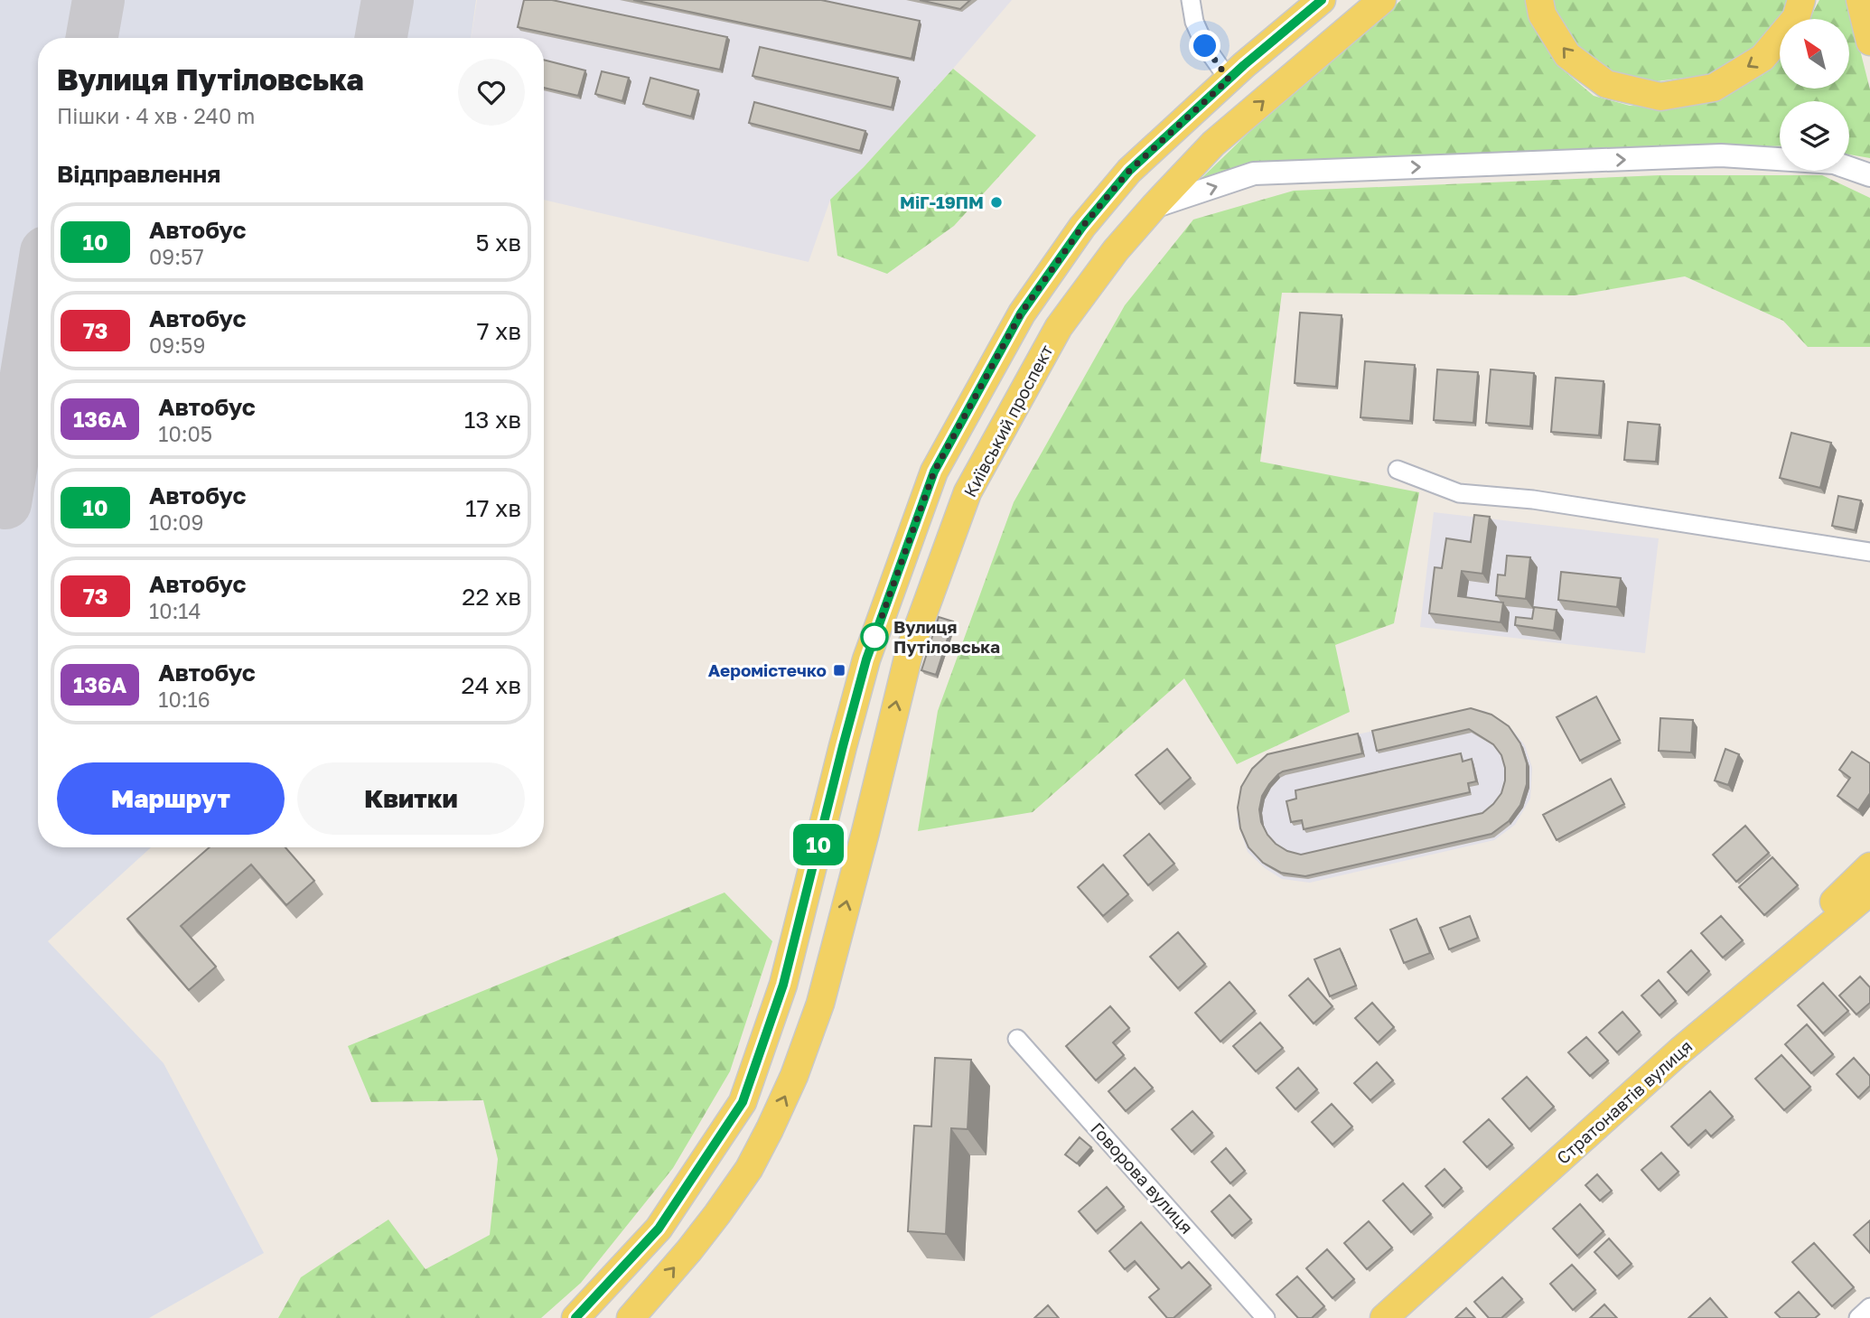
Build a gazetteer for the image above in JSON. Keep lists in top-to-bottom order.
{
  "streets": {
    "main road": ["Київський проспект", "Стратонавтів вулиця"],
    "street": ["Говорова вулиця"]
  },
  "places": {
    "other": ["МіГ-19ПМ", "Вулиця Путіловська"],
    "transit": ["Аеромістечко"]
  },
  "lines": ["bus line 10"],
  "north": "top left",
  "page": {
    "on_map": "10",
    "heading": [
      ["Вулиця Путіловська", "Пішки · 4 хв · 240 m"],
      "Відправлення"
    ],
    "list": [
      {
        "mark": "10",
        "name": "Автобус",
        "note": "09:57",
        "value": "5 хв"
      },
      {
        "mark": "73",
        "name": "Автобус",
        "note": "09:59",
        "value": "7 хв"
      },
      {
        "mark": "136А",
        "name": "Автобус",
        "note": "10:05",
        "value": "13 хв"
      },
      {
        "mark": "10",
        "name": "Автобус",
        "note": "10:09",
        "value": "17 хв"
      },
      {
        "mark": "73",
        "name": "Автобус",
        "note": "10:14",
        "value": "22 хв"
      },
      {
        "mark": "136А",
        "name": "Автобус",
        "note": "10:16",
        "value": "24 хв"
      }
    ],
    "buttons": ["Маршрут", "Квитки"]
  }
}
